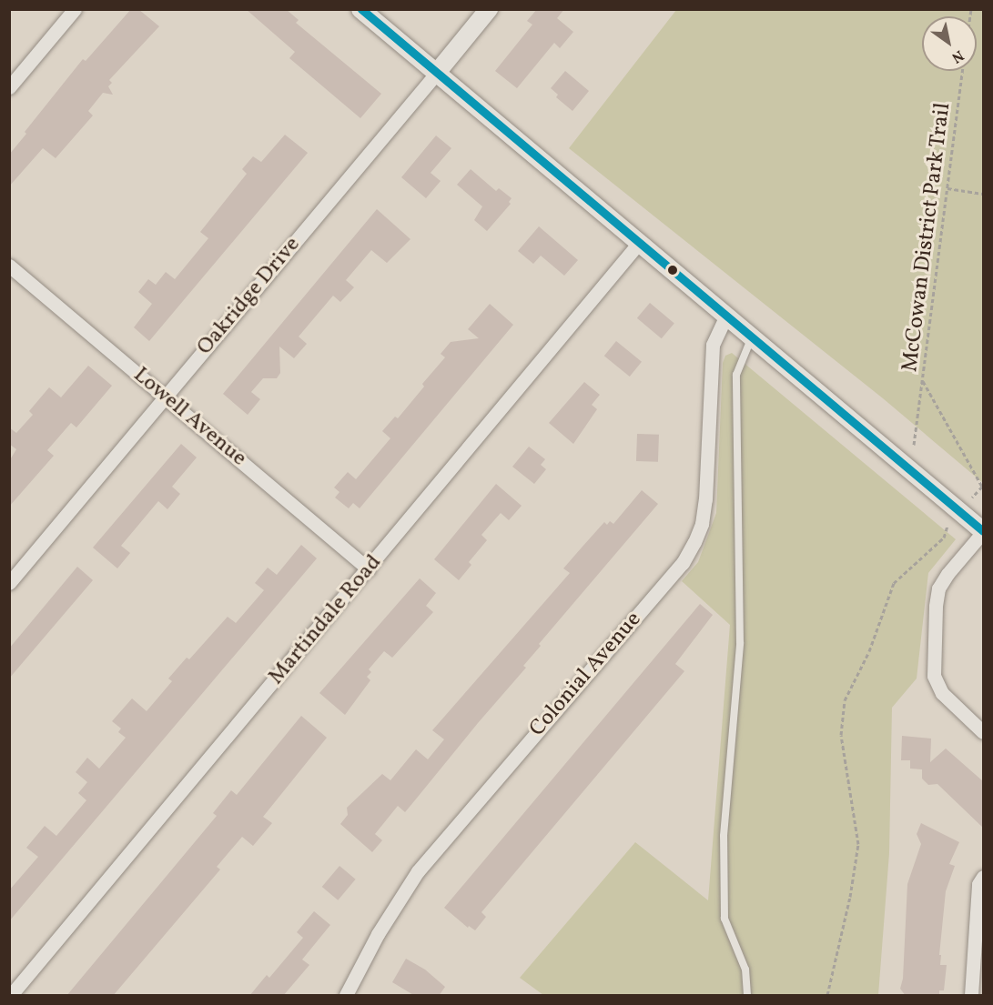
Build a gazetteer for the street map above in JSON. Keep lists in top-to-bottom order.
{
  "streets": {
    "street": [
      "Oakridge Drive",
      "Lowell Avenue",
      "Martindale Road",
      "Colonial Avenue"
    ],
    "path": ["McCowan District Park Trail"]
  },
  "crossings": [
    ["Oakridge Drive", "Lowell Avenue"],
    ["Lowell Avenue", "Martindale Road"]
  ],
  "north": "bottom right"
}
